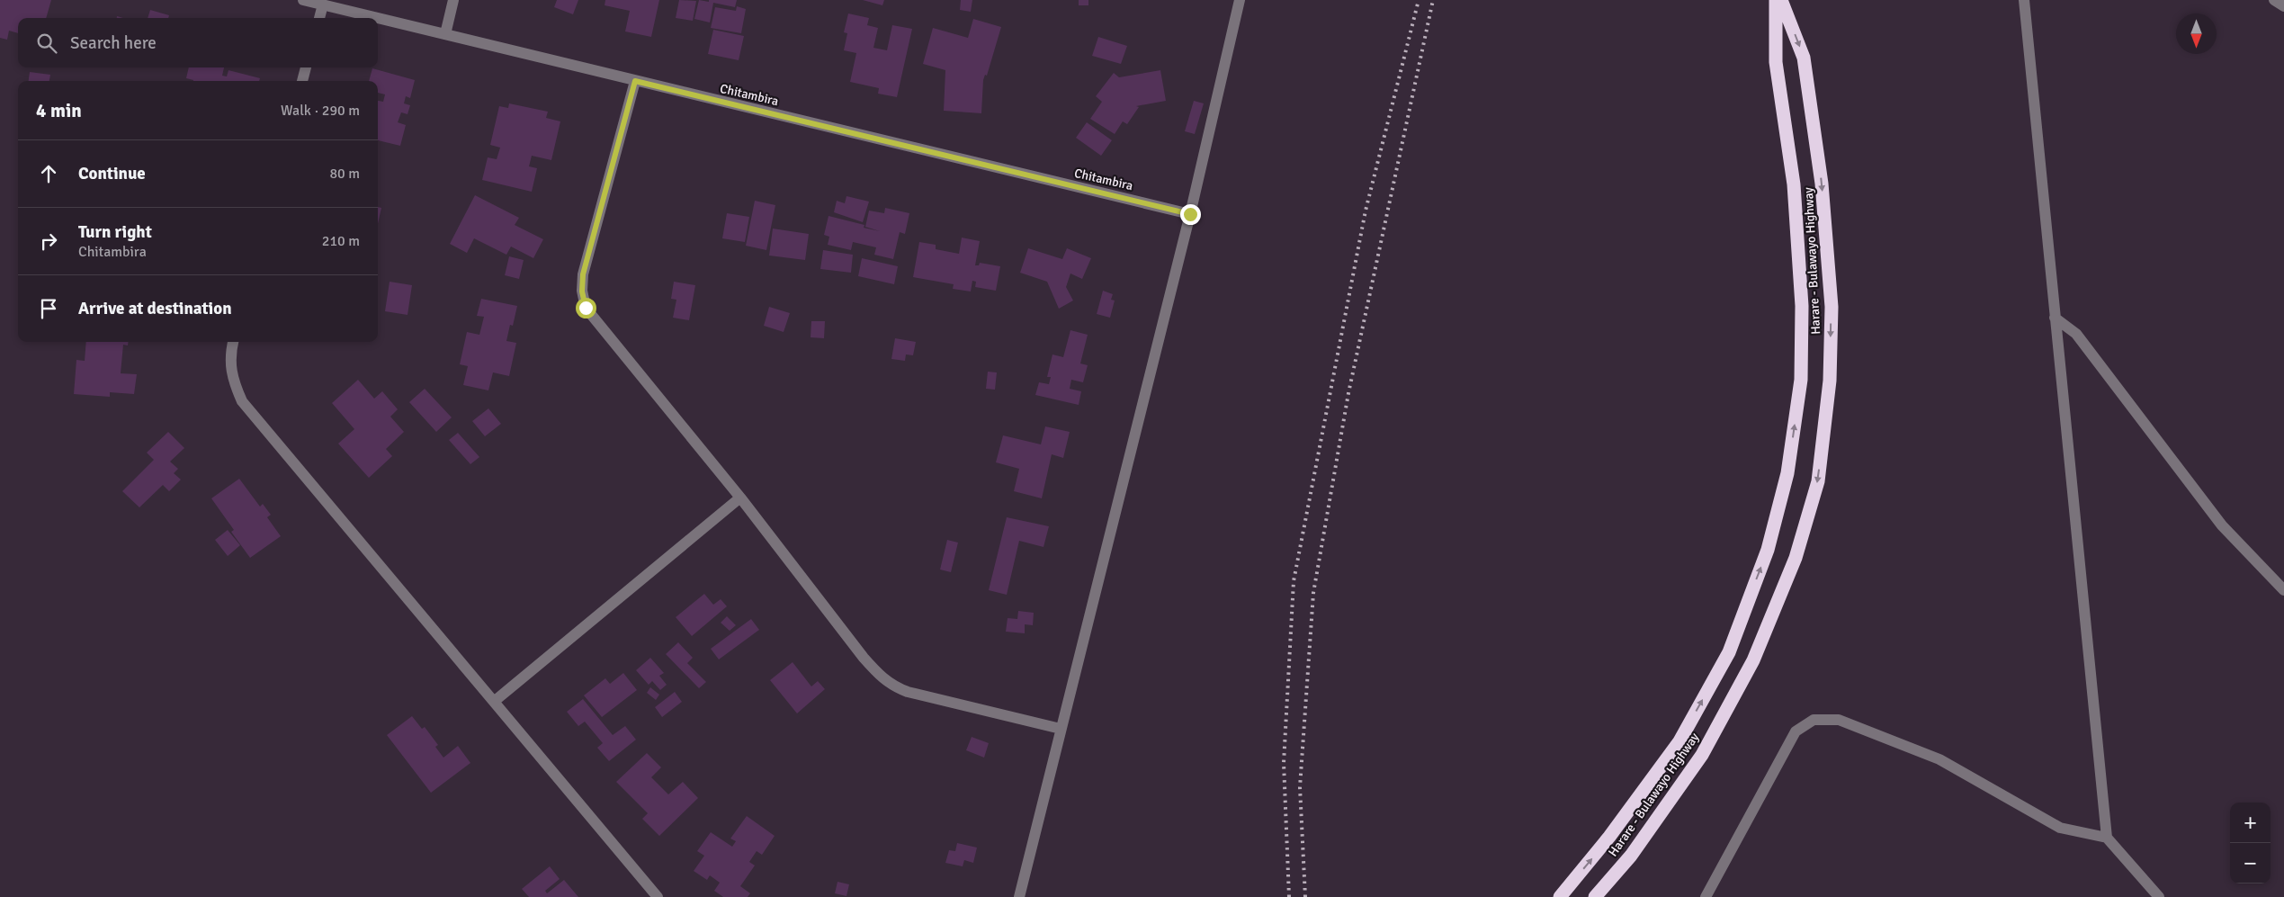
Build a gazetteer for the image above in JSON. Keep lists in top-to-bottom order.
{
  "streets": {
    "highway": ["Harare - Bulawayo Highway"],
    "street": ["Chitambira"]
  },
  "north": "bottom",
  "page": {
    "search": "Search here",
    "heading": ["4 min", "Walk · 290 m"],
    "list": [
      ["Continue", "80 m"],
      ["Turn right", "Chitambira", "210 m"],
      "Arrive at destination"
    ],
    "map_buttons": ["+", "−"]
  }
}
